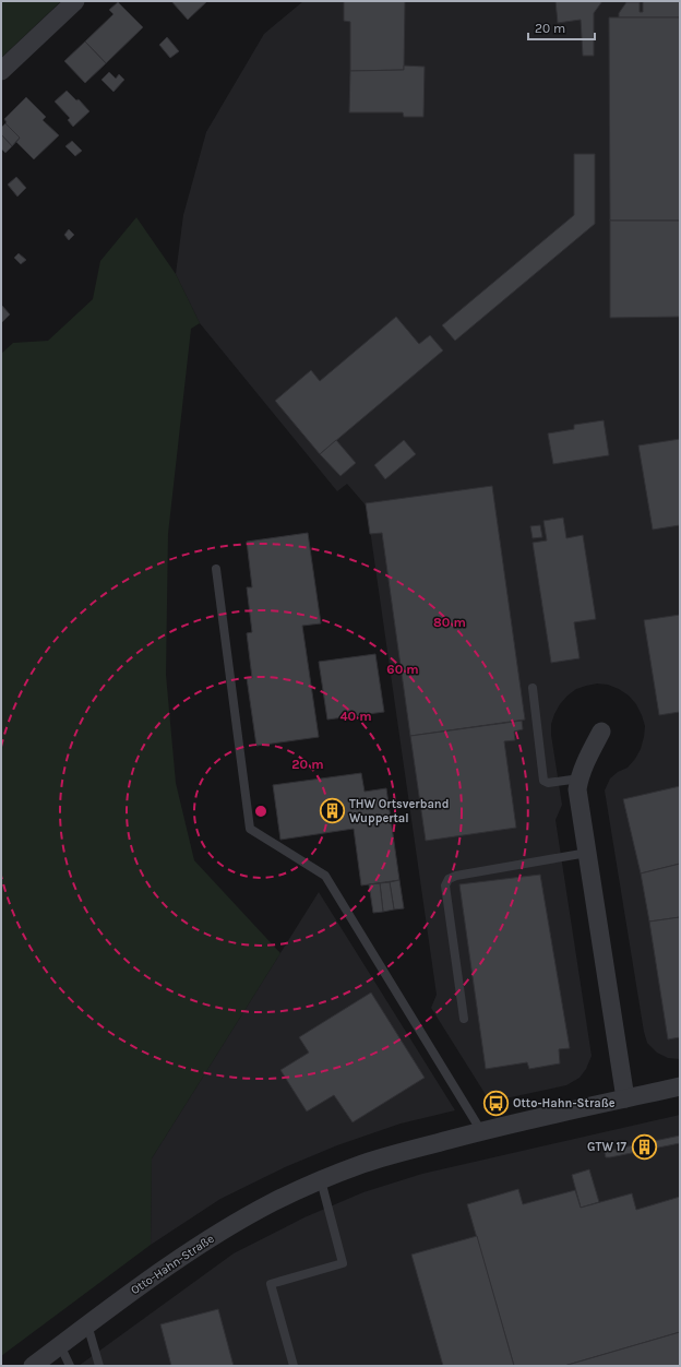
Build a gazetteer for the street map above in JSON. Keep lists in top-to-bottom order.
{
  "streets": {
    "street": ["Otto-Hahn-Straße"]
  },
  "places": {
    "building": ["THW Ortsverband Wuppertal", "GTW 17"],
    "bus stop": ["Otto-Hahn-Straße"]
  },
  "scale_bar": "20 m",
  "rings": [
    "80 m",
    "60 m",
    "40 m",
    "20 m"
  ]
}
